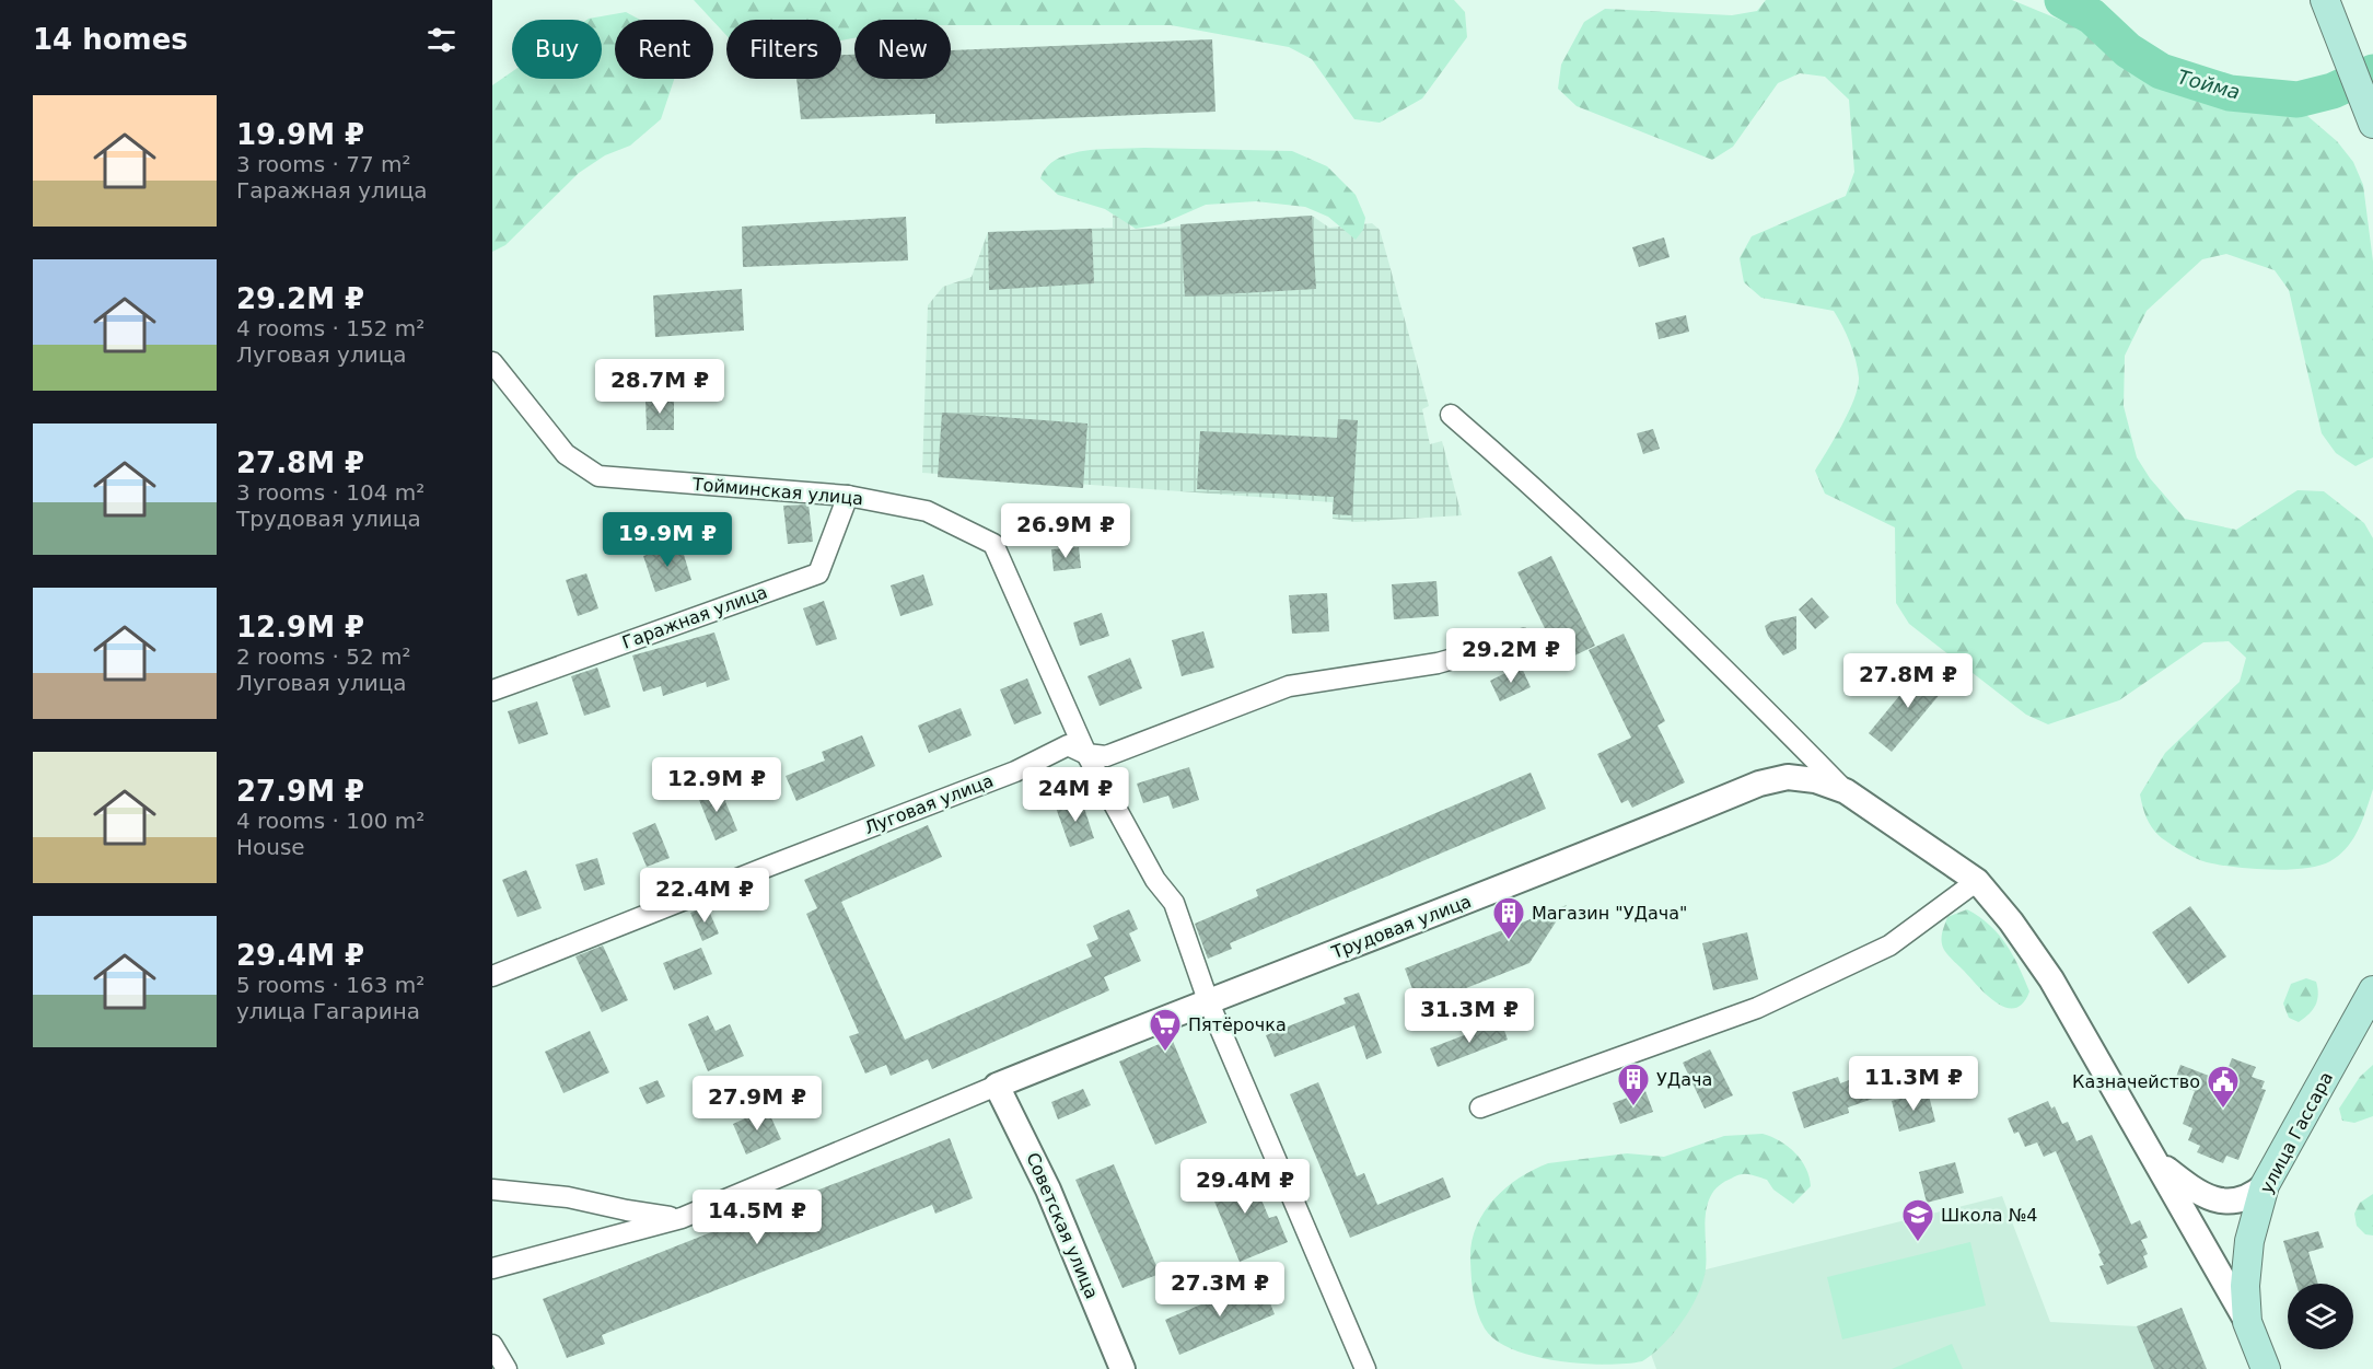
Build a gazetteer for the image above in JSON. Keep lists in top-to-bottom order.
{
  "streets": {
    "main road": ["улица Гассара"],
    "street": [
      "Тойминская улица",
      "Гаражная улица",
      "Луговая улица",
      "Трудовая улица",
      "Советская улица"
    ]
  },
  "crossings": [
    ["Тойминская улица", "Гаражная улица"],
    ["Тойминская улица", "Луговая улица"],
    ["Тойминская улица", "Трудовая улица"],
    ["Трудовая улица", "улица Гассара"],
    ["Трудовая улица", "Советская улица"]
  ],
  "water": ["Тойма"],
  "places": {
    "building": ["Магазин \"УДача\"", "УДача"],
    "supermarket": ["Пятёрочка"],
    "public building": ["Казначейство"],
    "school or university": ["Школа №4"]
  },
  "page": {
    "heading": "14 homes",
    "chip": [
      "Buy",
      "Rent",
      "Filters",
      "New"
    ],
    "list": [
      {
        "name": "19.9M ₽",
        "note": "3 rooms · 77 m² · Гаражная улица"
      },
      {
        "name": "29.2M ₽",
        "note": "4 rooms · 152 m² · Луговая улица"
      },
      {
        "name": "27.8M ₽",
        "note": "3 rooms · 104 m² · Трудовая улица"
      },
      {
        "name": "12.9M ₽",
        "note": "2 rooms · 52 m² · Луговая улица"
      },
      {
        "name": "27.9M ₽",
        "note": "4 rooms · 100 m² · House"
      },
      {
        "name": "29.4M ₽",
        "note": "5 rooms · 163 m² · улица Гагарина"
      }
    ],
    "price": [
      "28.7M ₽",
      "26.9M ₽",
      "19.9M ₽",
      "29.2M ₽",
      "27.8M ₽",
      "12.9M ₽",
      "24M ₽",
      "22.4M ₽",
      "31.3M ₽",
      "11.3M ₽",
      "27.9M ₽",
      "29.4M ₽",
      "14.5M ₽",
      "27.3M ₽"
    ]
  }
}
